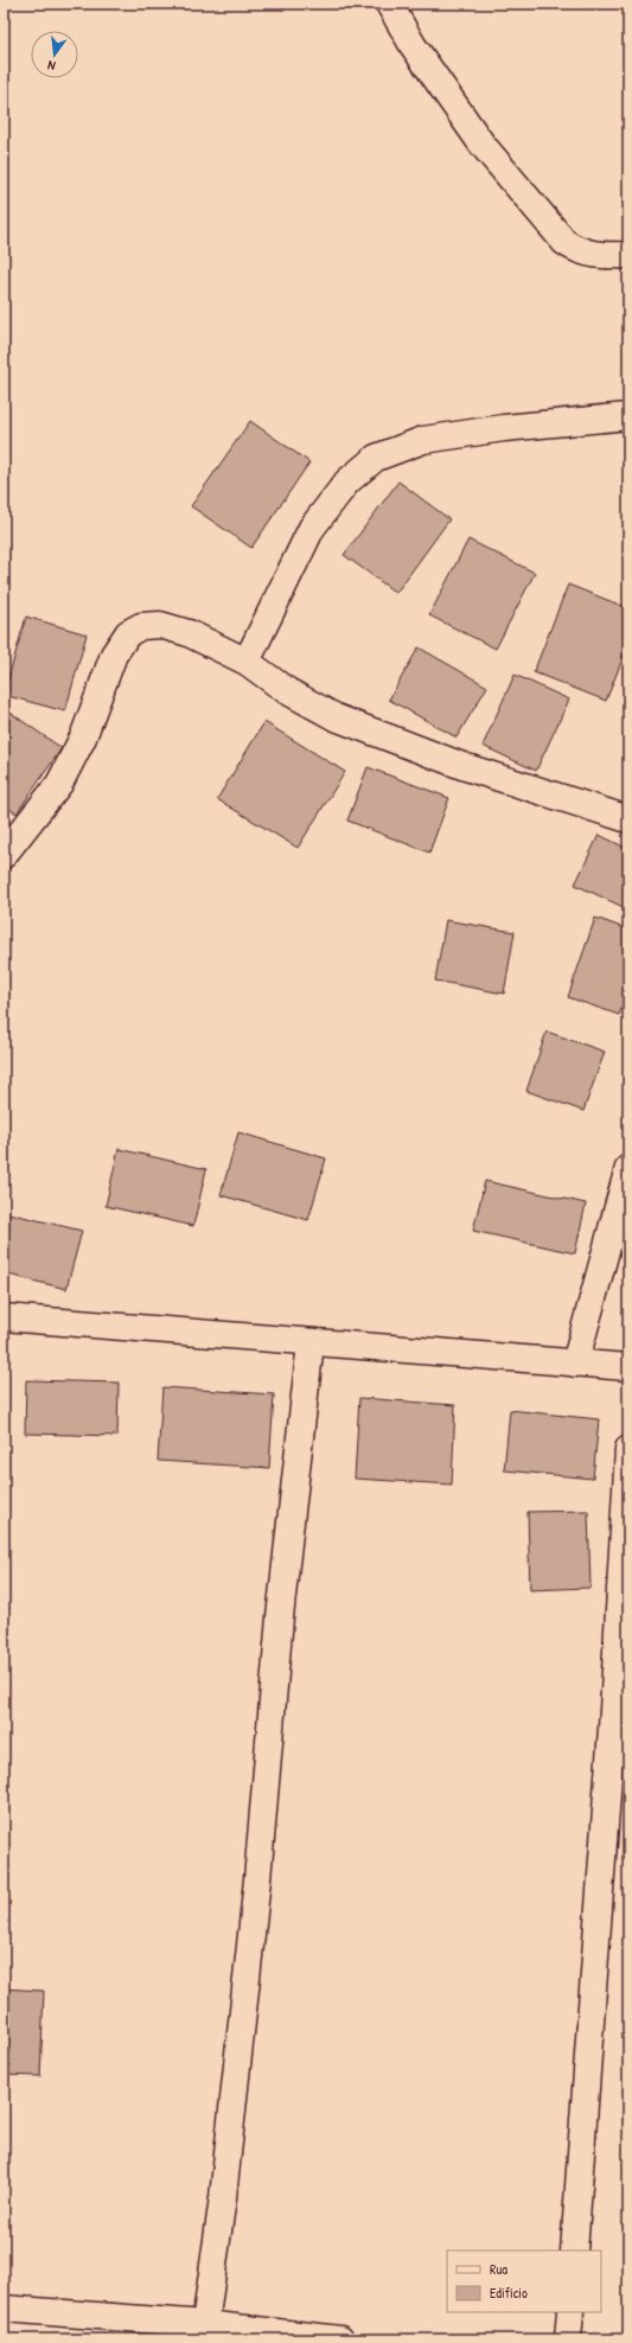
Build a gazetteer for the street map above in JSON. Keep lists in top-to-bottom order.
{
  "legend": ["Rua", "Edifício"],
  "north": "bottom"
}
